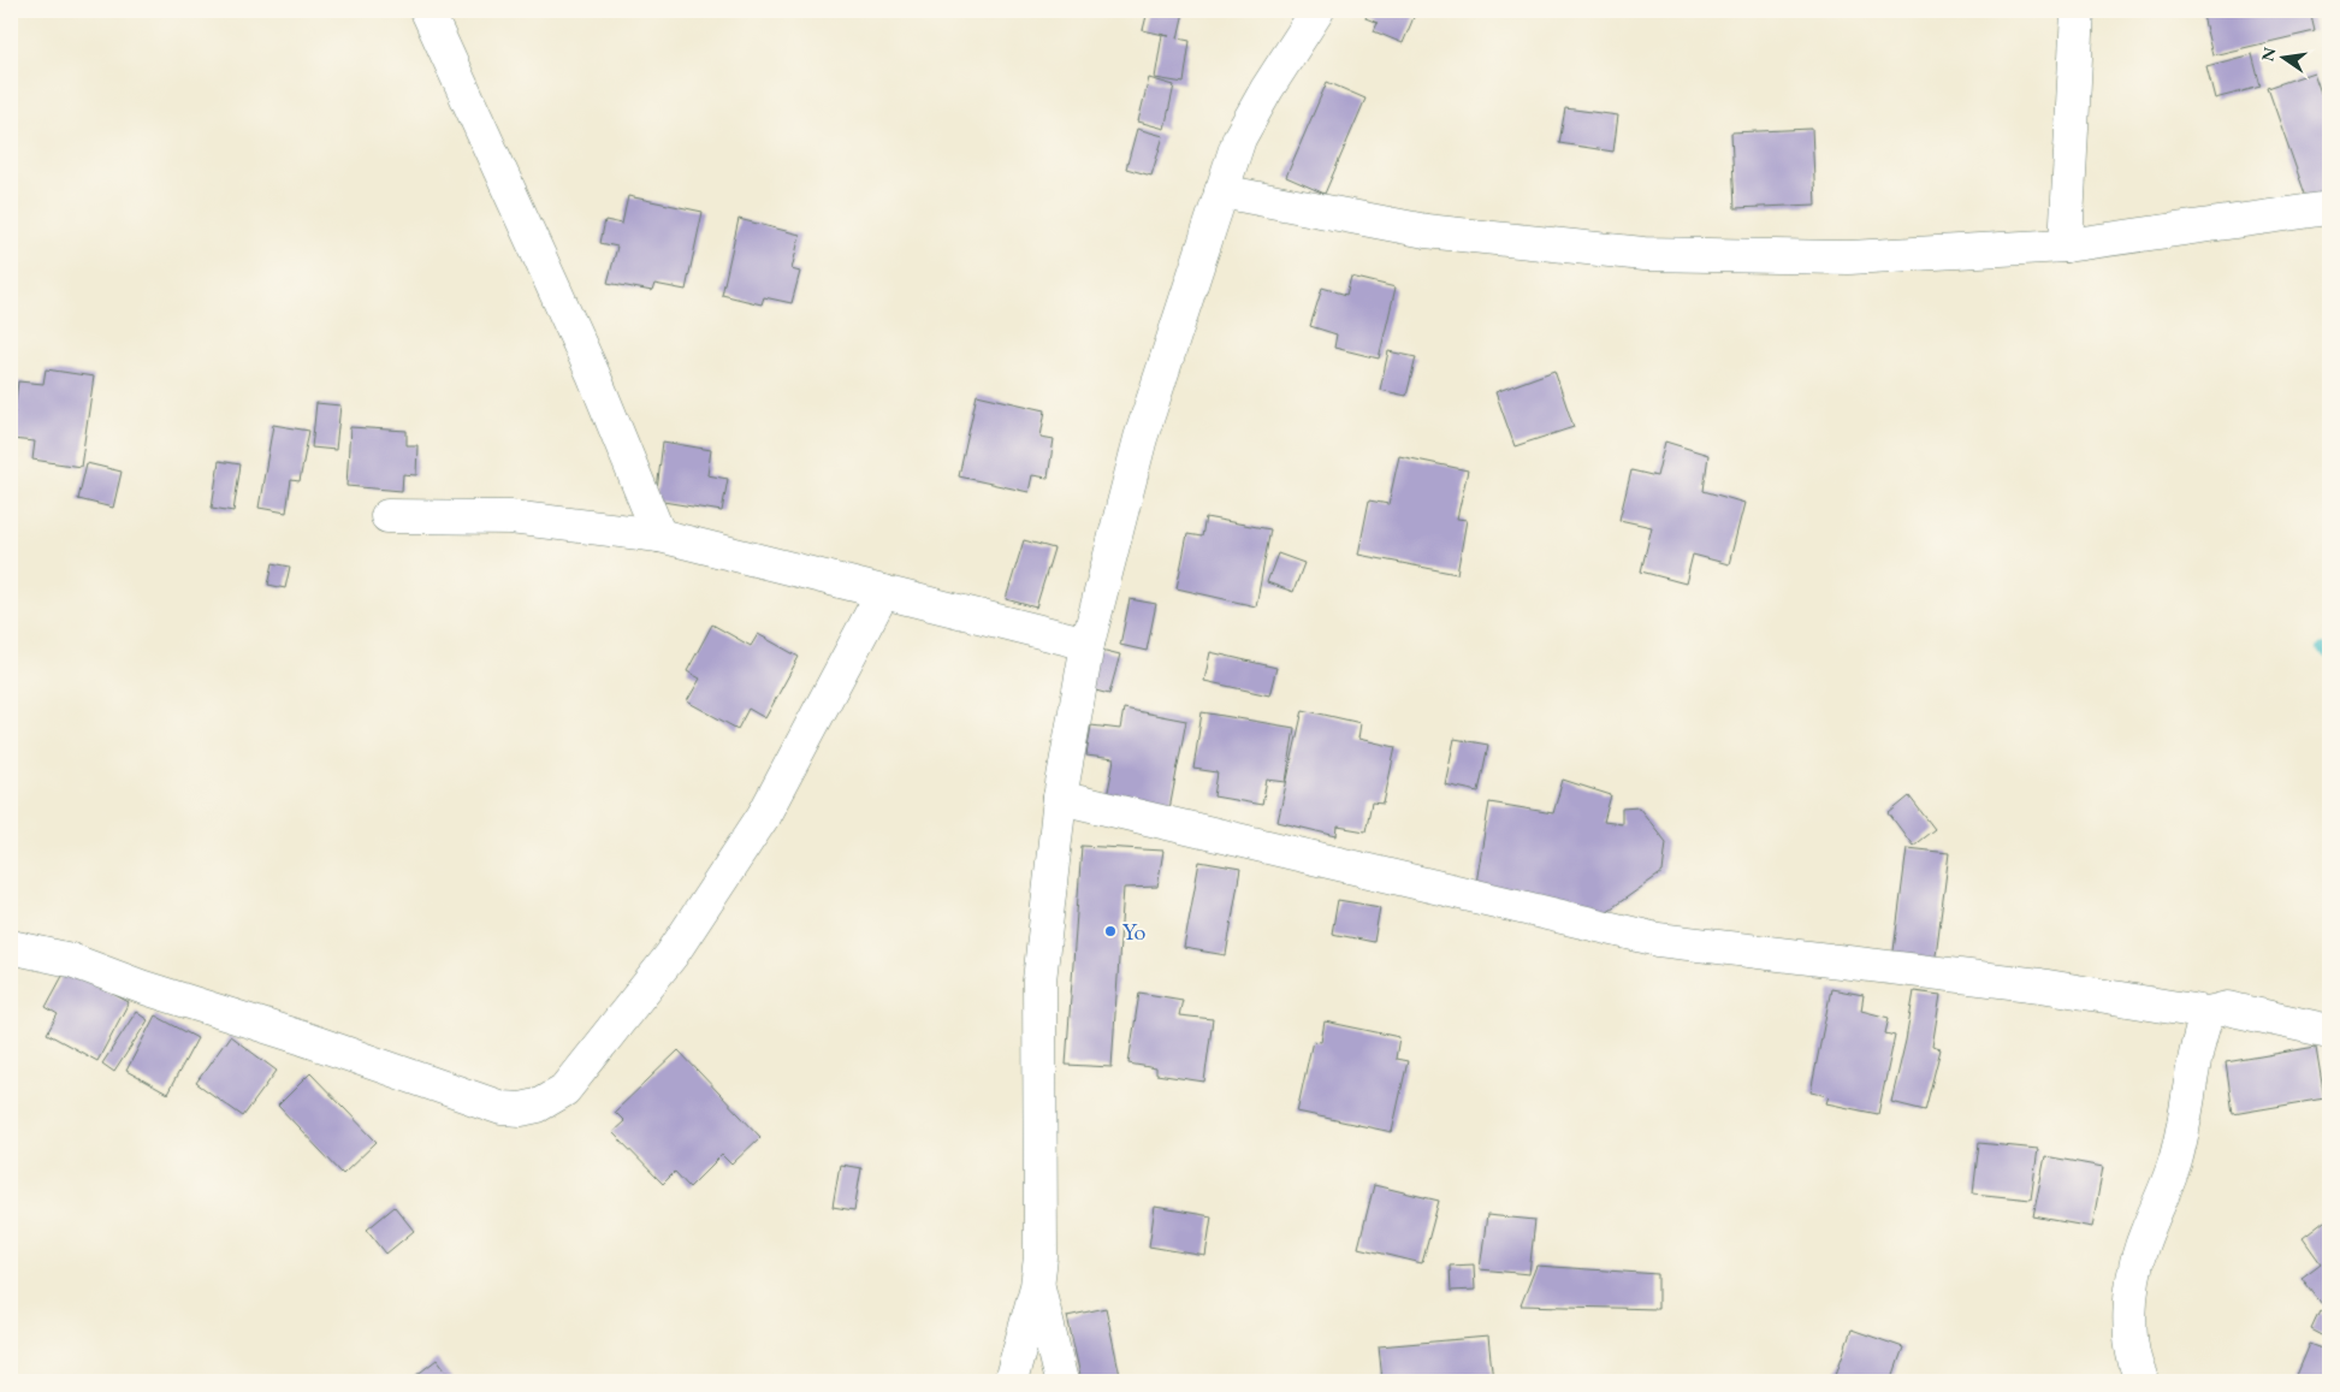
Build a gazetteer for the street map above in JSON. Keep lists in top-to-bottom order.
{
  "places": ["Yo"],
  "north": "left"
}
